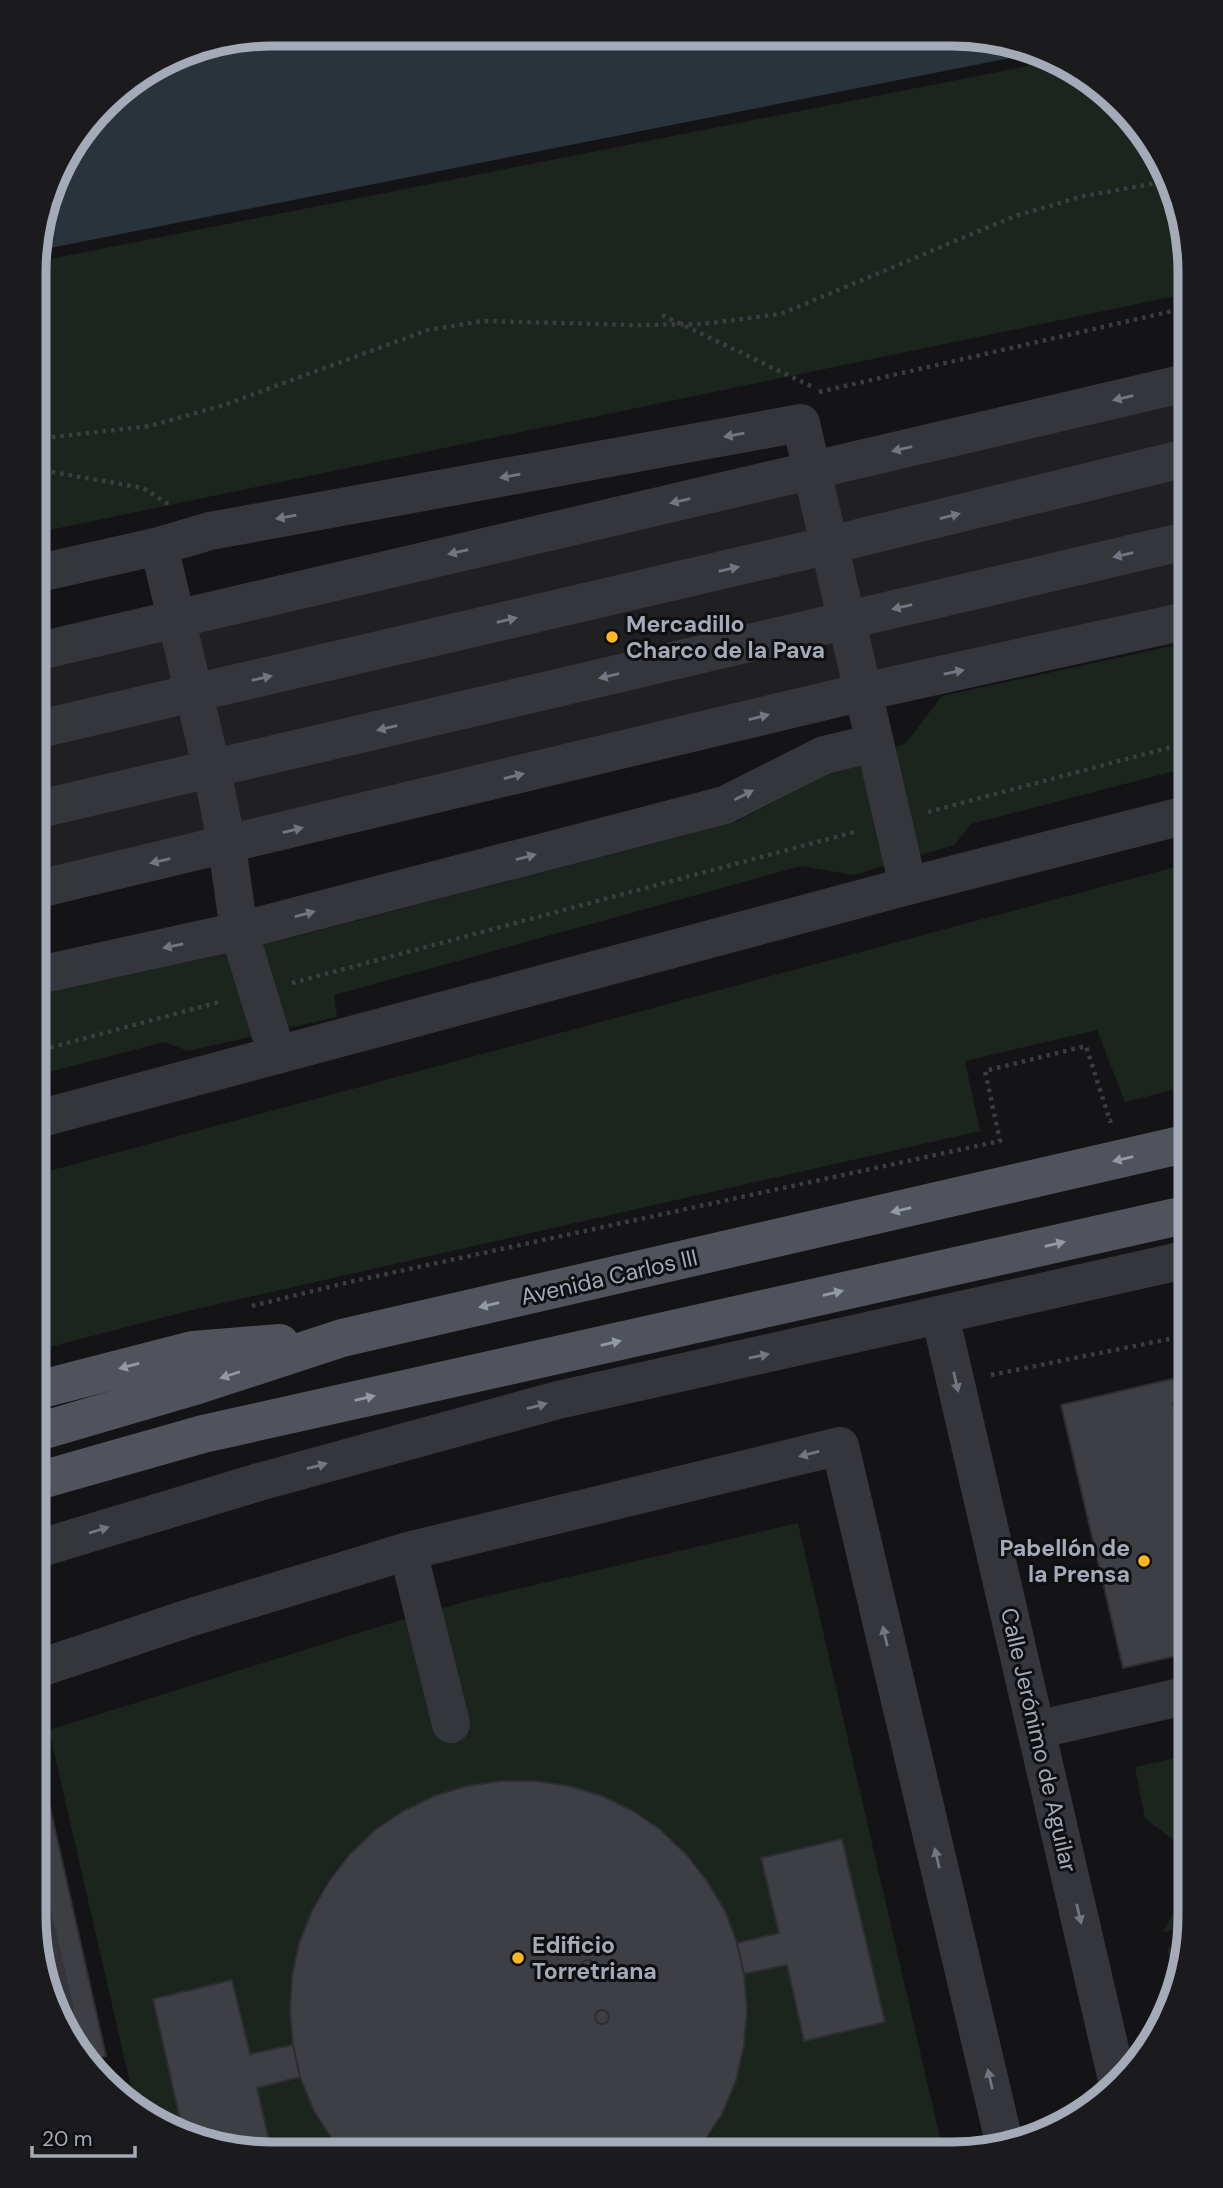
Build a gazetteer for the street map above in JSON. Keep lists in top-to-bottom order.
{
  "streets": {
    "main road": ["Avenida Carlos III"],
    "street": ["Calle Jerónimo de Aguilar"]
  },
  "one_way": ["Calle Jerónimo de Aguilar"],
  "places": ["Mercadillo Charco de la Pava", "Pabellón de la Prensa", "Edificio Torretriana"],
  "scale_bar": "20 m"
}
